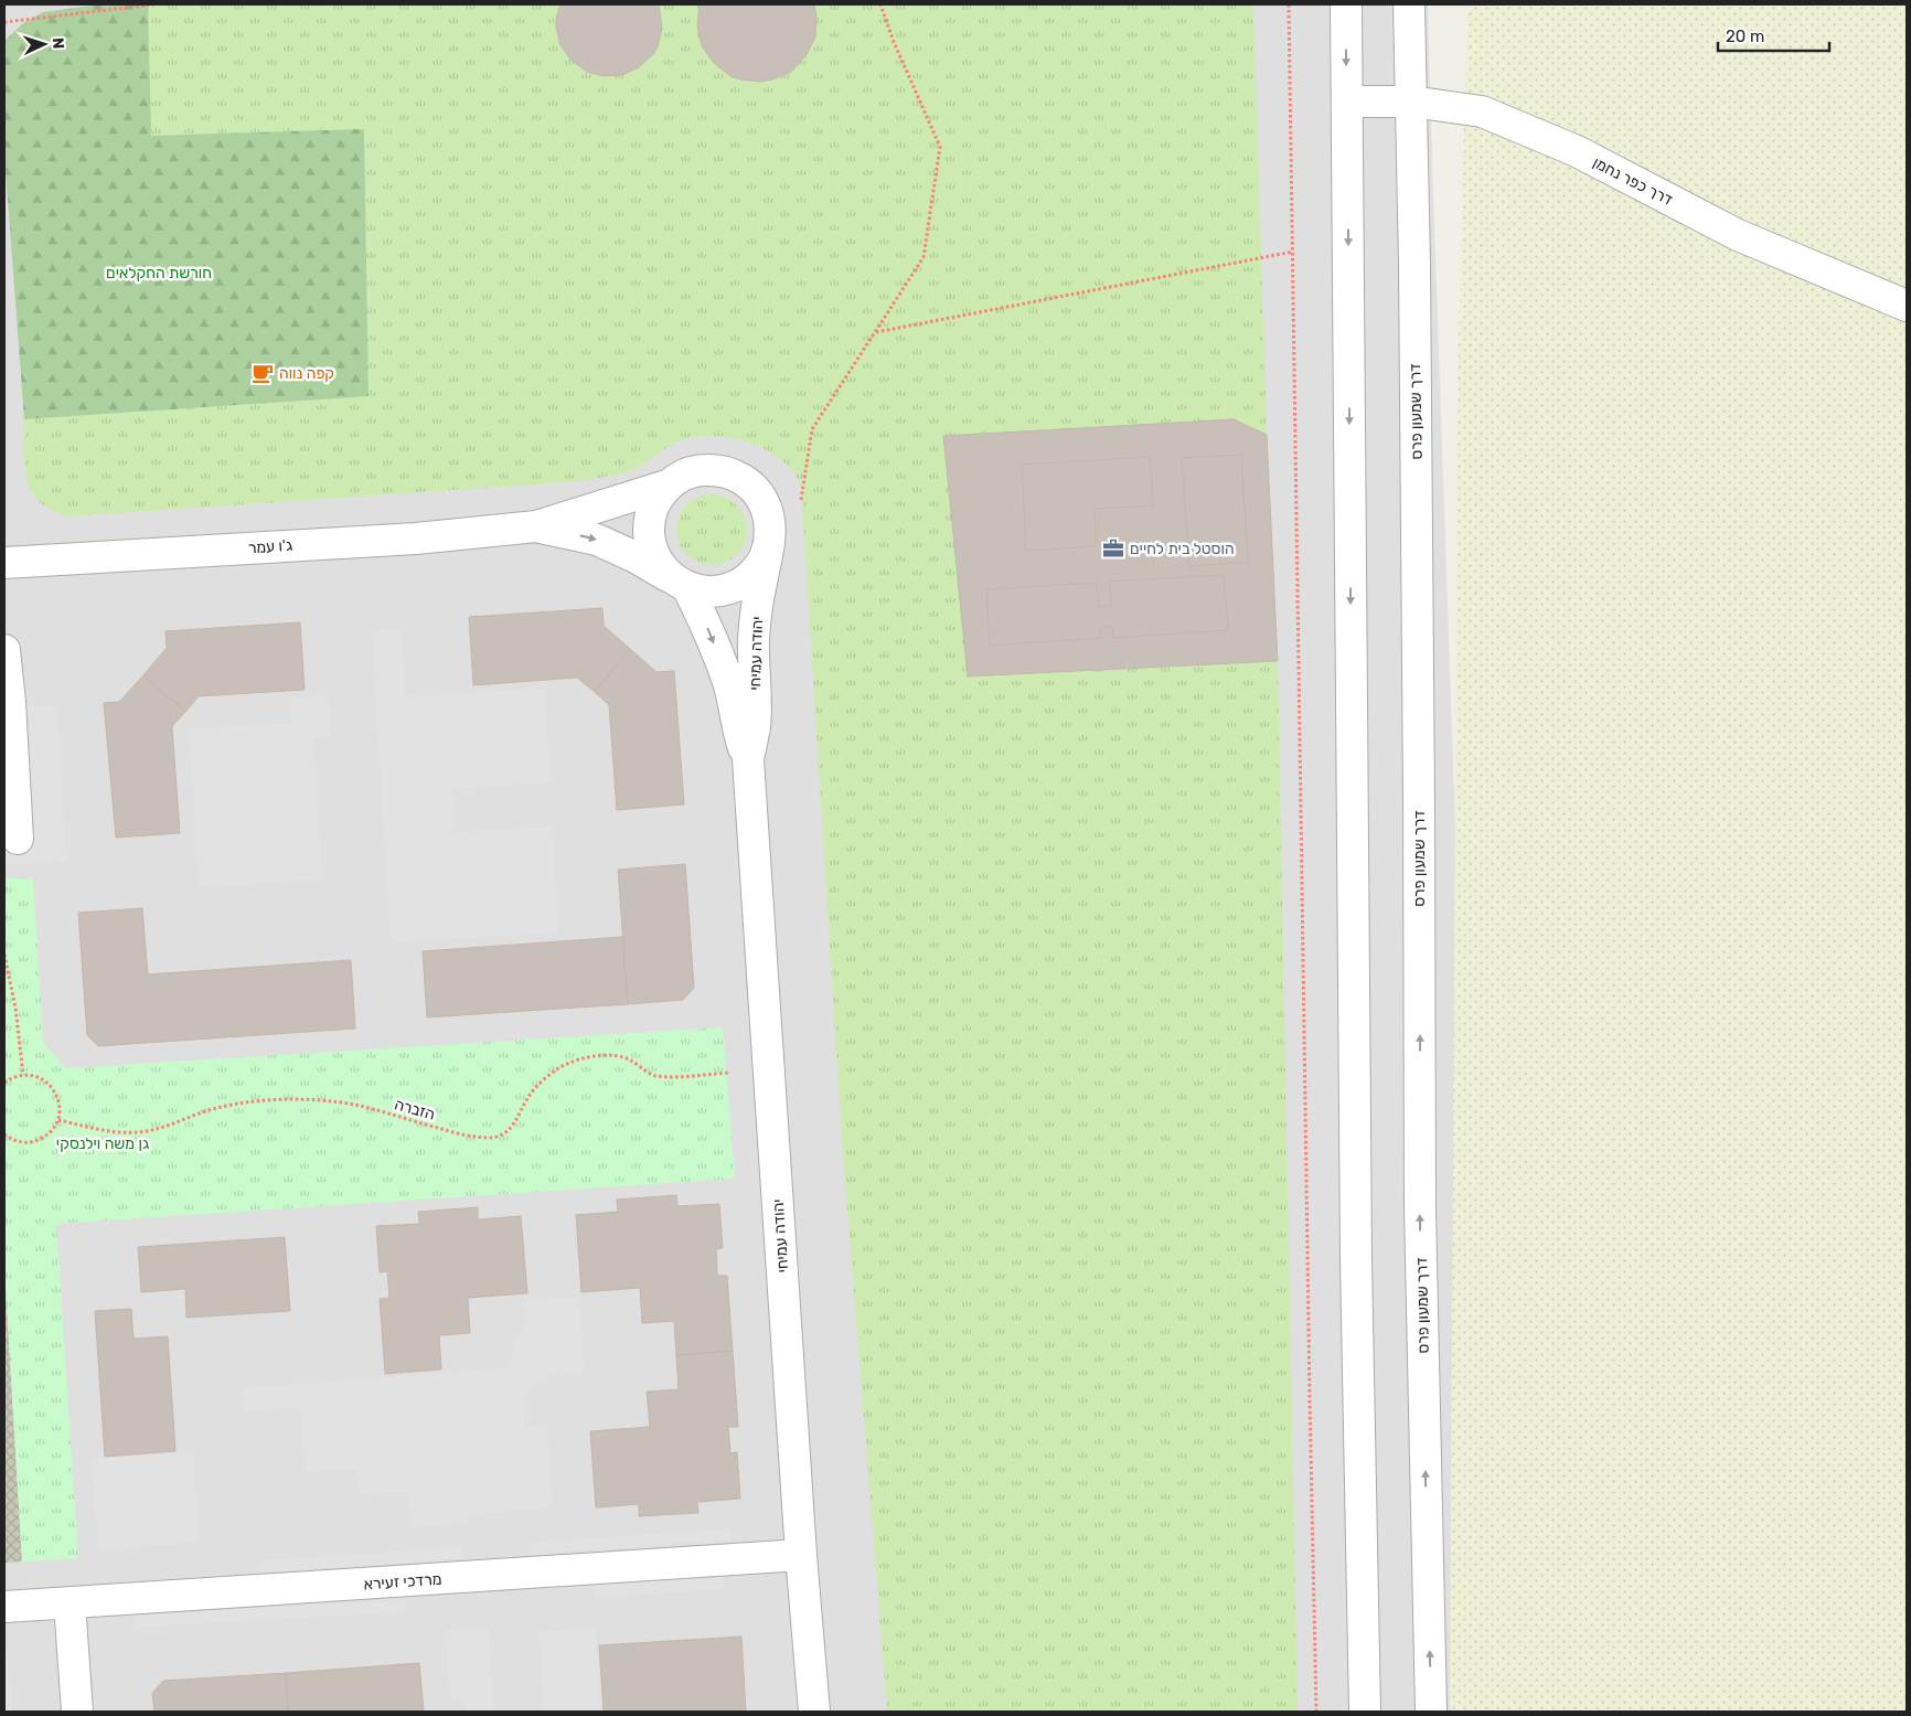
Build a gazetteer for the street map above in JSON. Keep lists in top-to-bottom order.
{
  "streets": {
    "street": [
      "דרך כפר נחמן",
      "דרך שמעון פרס",
      "ג'ו עמר",
      "יהודה עמיחי",
      "מרדכי זעירא"
    ],
    "path": ["הזברה"]
  },
  "crossings": [
    ["דרך כפר נחמן", "דרך שמעון פרס"],
    ["ג'ו עמר", "יהודה עמיחי"],
    ["יהודה עמיחי", "מרדכי זעירא"]
  ],
  "parks": ["חורשת החקלאים", "גן משה וילנסקי"],
  "places": {
    "cafe": ["קפה נווה"],
    "office": ["הוסטל בית לחיים"]
  },
  "scale_bar": "20 m",
  "north": "right"
}
